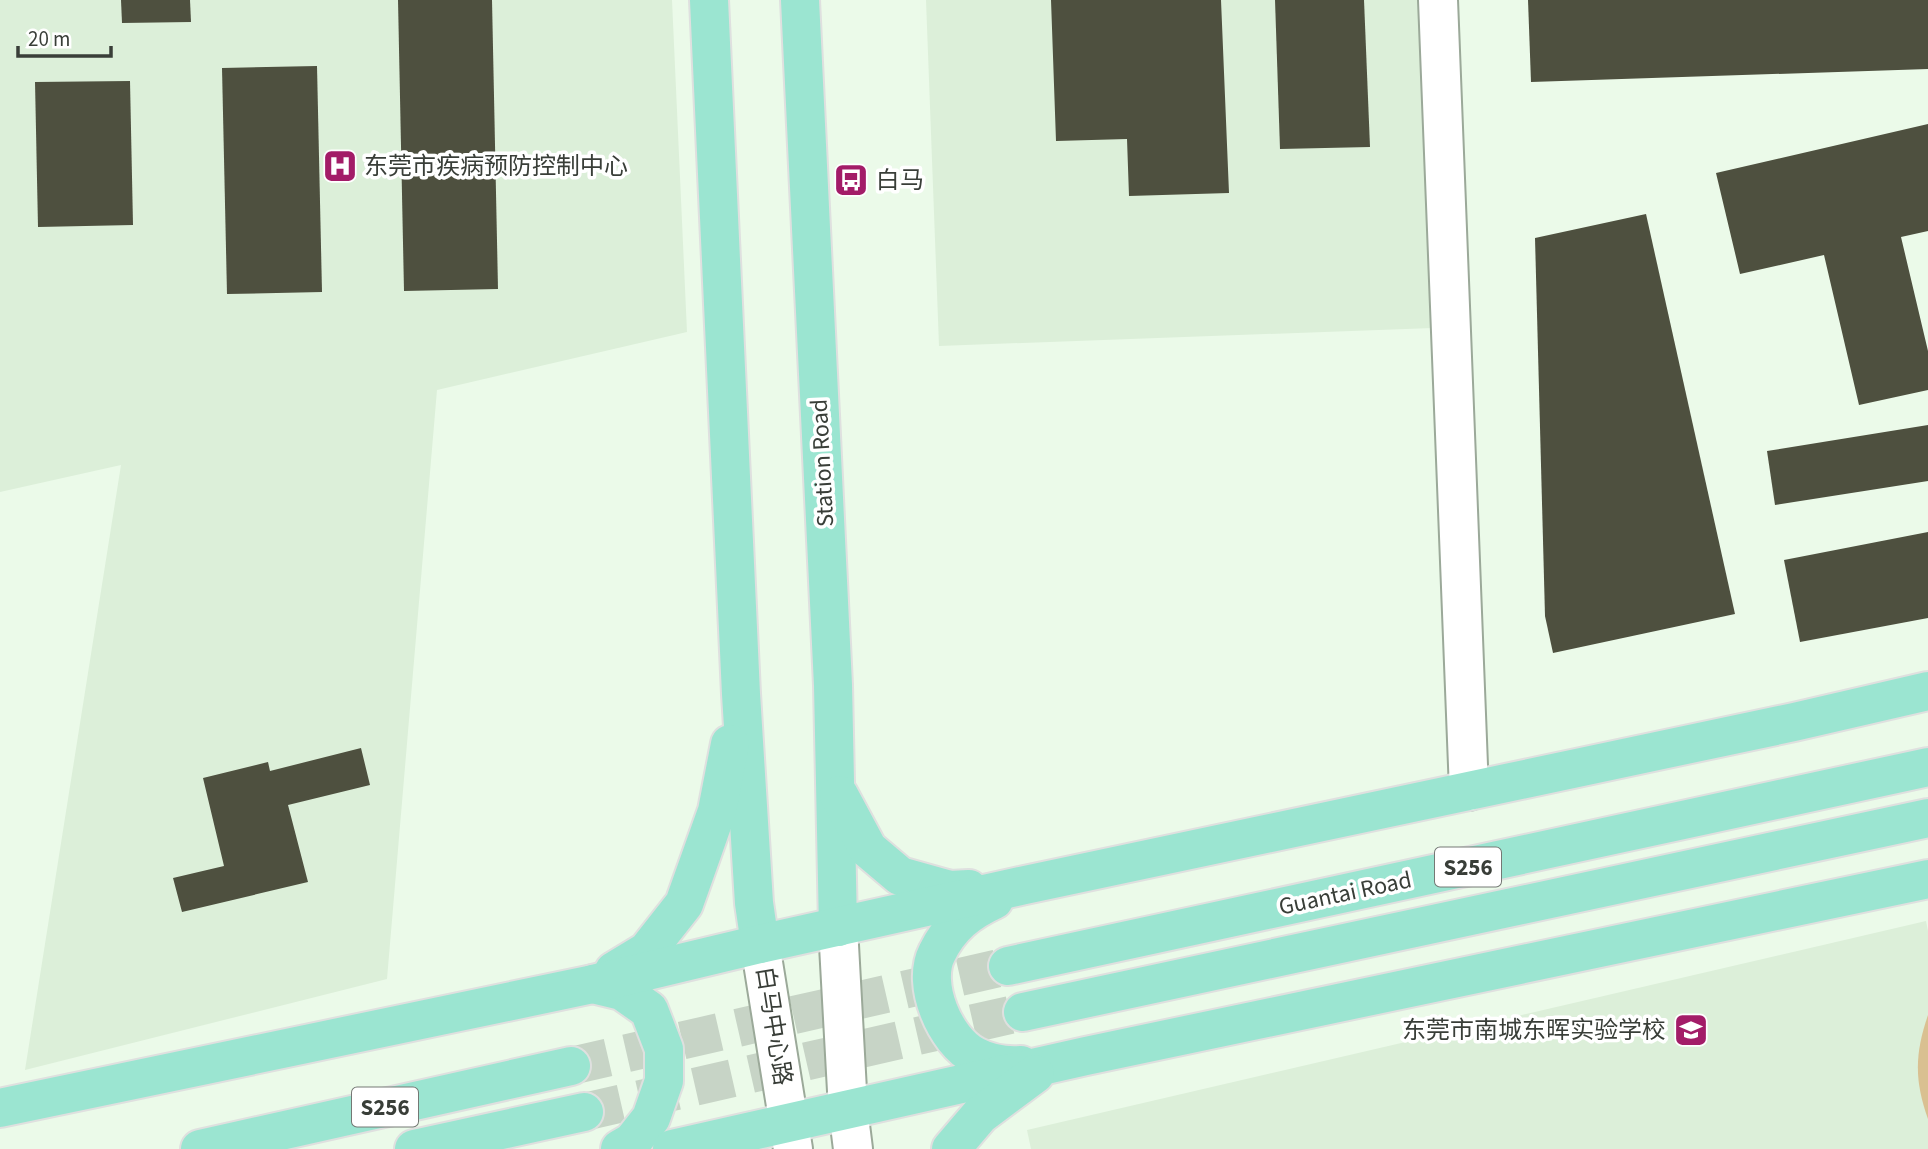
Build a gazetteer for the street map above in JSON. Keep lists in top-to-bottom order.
{
  "streets": {
    "main road": [
      "Station Road",
      "S256",
      "Guantai Road",
      "白马中心路"
    ]
  },
  "places": {
    "hospital": ["东莞市疾病预防控制中心"],
    "bus stop": ["白马"],
    "school or university": ["东莞市南城东晖实验学校"]
  },
  "scale_bar": "20 m"
}
